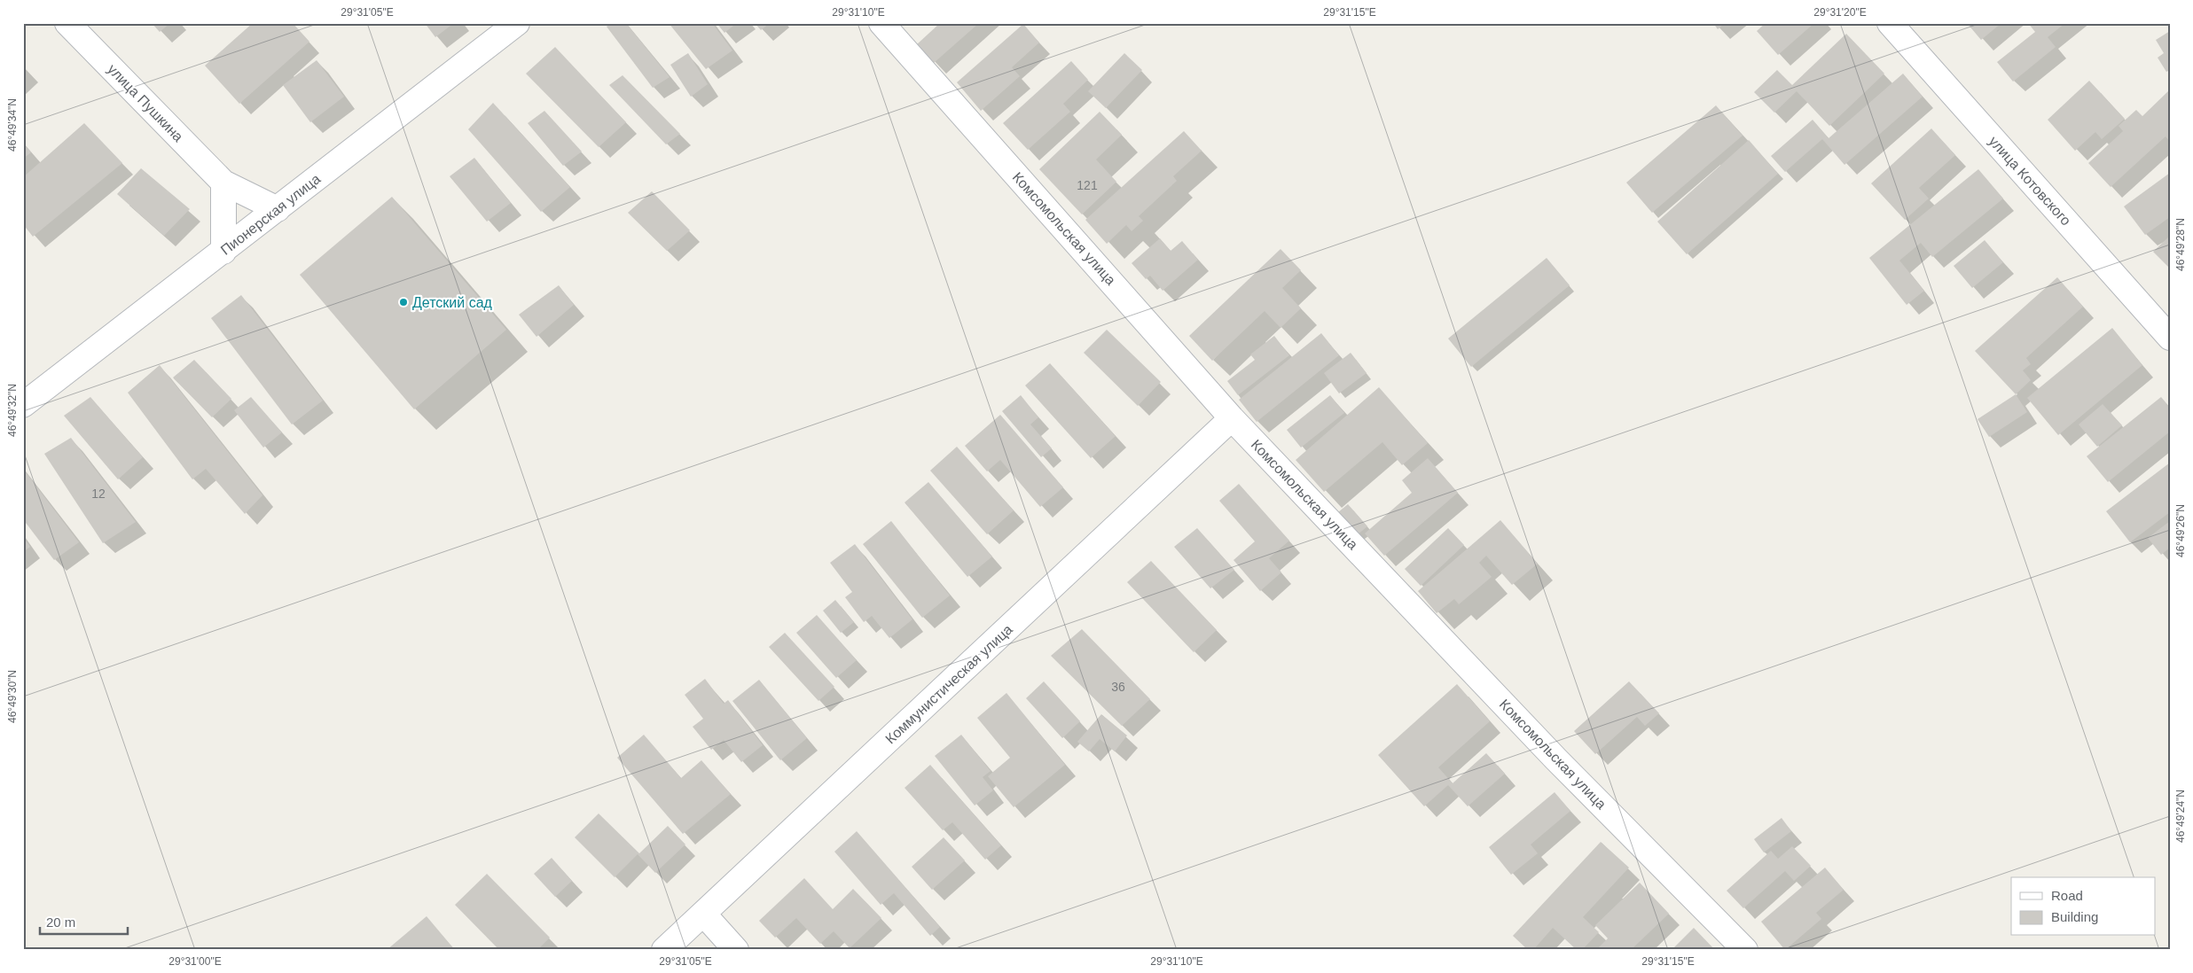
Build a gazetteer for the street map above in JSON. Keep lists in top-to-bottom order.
{
  "streets": {
    "street": [
      "улица Пушкина",
      "улица Котовского",
      "Пионерская улица",
      "Комсомольская улица",
      "Коммунистическая улица"
    ]
  },
  "crossings": [
    ["улица Пушкина", "Пионерская улица"],
    ["Комсомольская улица", "Коммунистическая улица"]
  ],
  "places": ["Детский сад"],
  "house_numbers": ["121", "12", "36"],
  "legend": ["Road", "Building"],
  "scale_bar": "20 m",
  "coordinates": [
    "29°31'05\"E",
    "29°31'10\"E",
    "29°31'15\"E",
    "29°31'20\"E",
    "46°49'34\"N",
    "46°49'28\"N",
    "46°49'32\"N",
    "46°49'26\"N",
    "46°49'30\"N",
    "46°49'24\"N",
    "29°31'00\"E"
  ]
}
